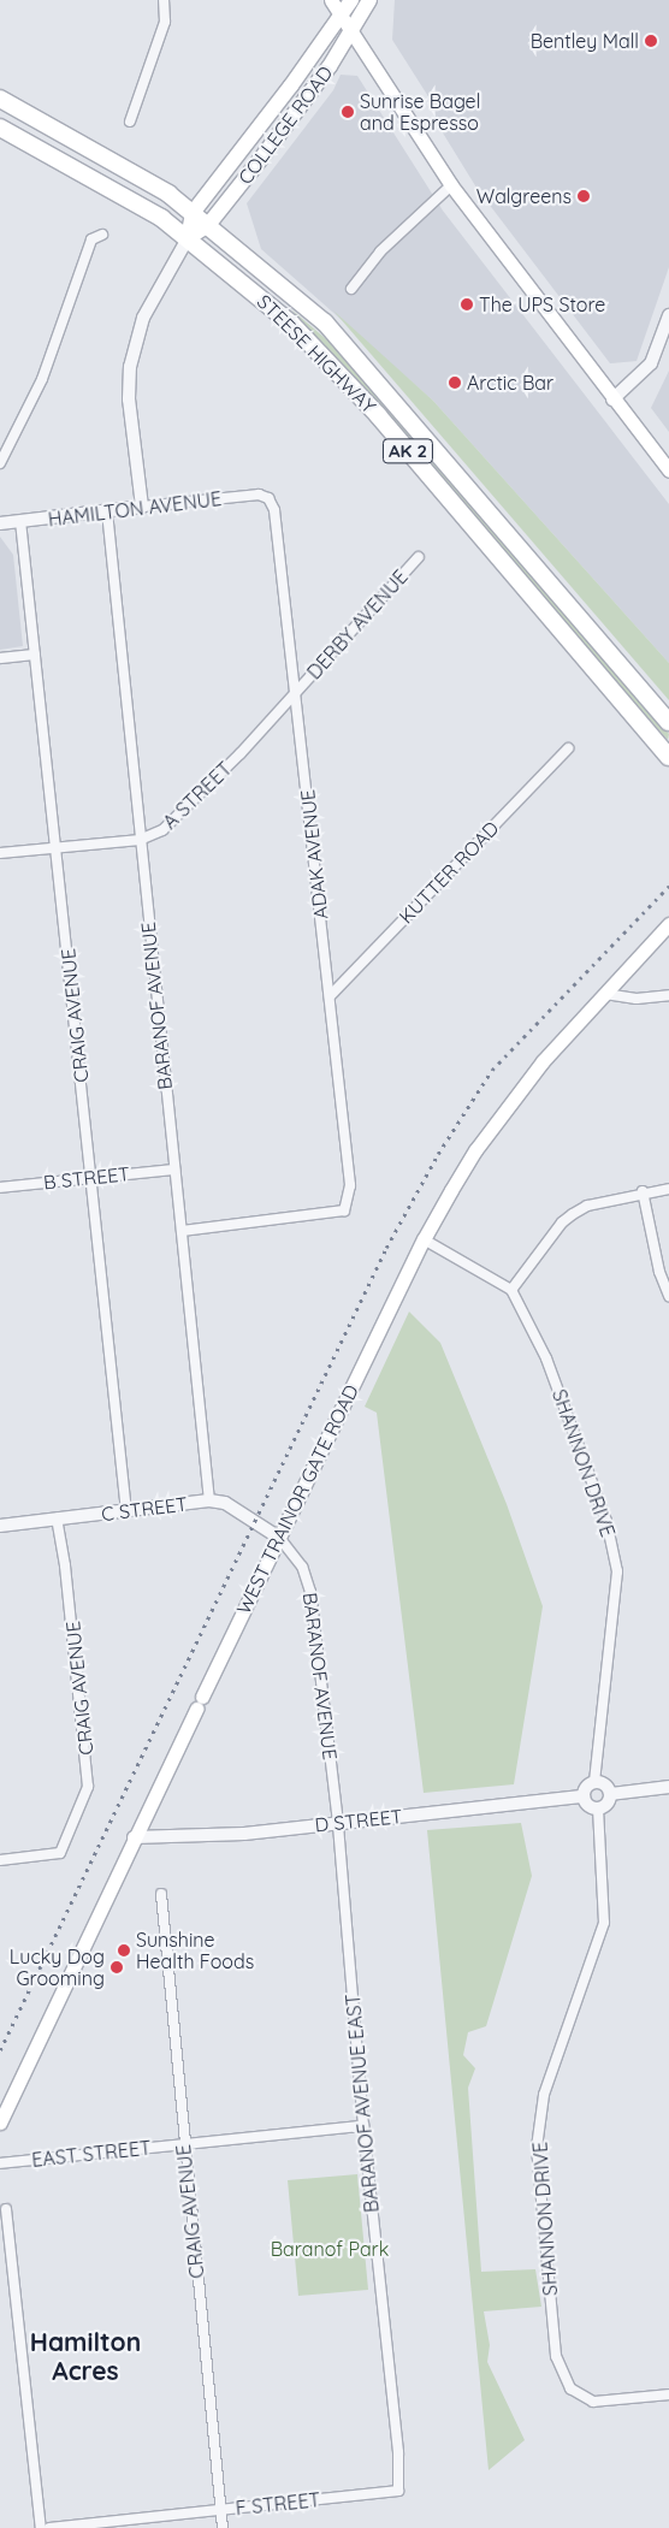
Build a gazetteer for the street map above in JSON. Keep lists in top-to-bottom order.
{
  "streets": {
    "highway": ["STEESE HIGHWAY", "AK 2"],
    "main road": ["COLLEGE ROAD", "WEST TRAINOR GATE ROAD"],
    "street": [
      "HAMILTON AVENUE",
      "DERBY AVENUE",
      "A STREET",
      "ADAK AVENUE",
      "KUTTER ROAD",
      "BARANOF AVENUE",
      "CRAIG AVENUE",
      "B STREET",
      "SHANNON DRIVE",
      "C STREET",
      "D STREET",
      "BARANOF AVENUE EAST",
      "EAST STREET",
      "F STREET"
    ]
  },
  "crossings": [
    ["COLLEGE ROAD", "STEESE HIGHWAY"],
    ["COLLEGE ROAD", "HAMILTON AVENUE"],
    ["HAMILTON AVENUE", "ADAK AVENUE"],
    ["HAMILTON AVENUE", "BARANOF AVENUE"],
    ["HAMILTON AVENUE", "CRAIG AVENUE"],
    ["DERBY AVENUE", "A STREET"],
    ["DERBY AVENUE", "ADAK AVENUE"],
    ["A STREET", "ADAK AVENUE"],
    ["A STREET", "BARANOF AVENUE"],
    ["A STREET", "CRAIG AVENUE"],
    ["ADAK AVENUE", "KUTTER ROAD"],
    ["ADAK AVENUE", "BARANOF AVENUE"],
    ["BARANOF AVENUE", "B STREET"],
    ["BARANOF AVENUE", "WEST TRAINOR GATE ROAD"],
    ["BARANOF AVENUE", "C STREET"],
    ["BARANOF AVENUE", "D STREET"],
    ["BARANOF AVENUE", "BARANOF AVENUE EAST"],
    ["CRAIG AVENUE", "B STREET"],
    ["CRAIG AVENUE", "C STREET"],
    ["CRAIG AVENUE", "EAST STREET"],
    ["CRAIG AVENUE", "F STREET"],
    ["SHANNON DRIVE", "D STREET"],
    ["WEST TRAINOR GATE ROAD", "C STREET"],
    ["WEST TRAINOR GATE ROAD", "D STREET"],
    ["D STREET", "BARANOF AVENUE EAST"],
    ["BARANOF AVENUE EAST", "EAST STREET"],
    ["BARANOF AVENUE EAST", "F STREET"]
  ],
  "districts": ["Hamilton Acres"],
  "parks": ["Baranof Park"],
  "places": [
    "Bentley Mall",
    "Sunrise Bagel and Espresso",
    "Walgreens",
    "The UPS Store",
    "Arctic Bar",
    "Sunshine Health Foods",
    "Lucky Dog Grooming"
  ]
}
